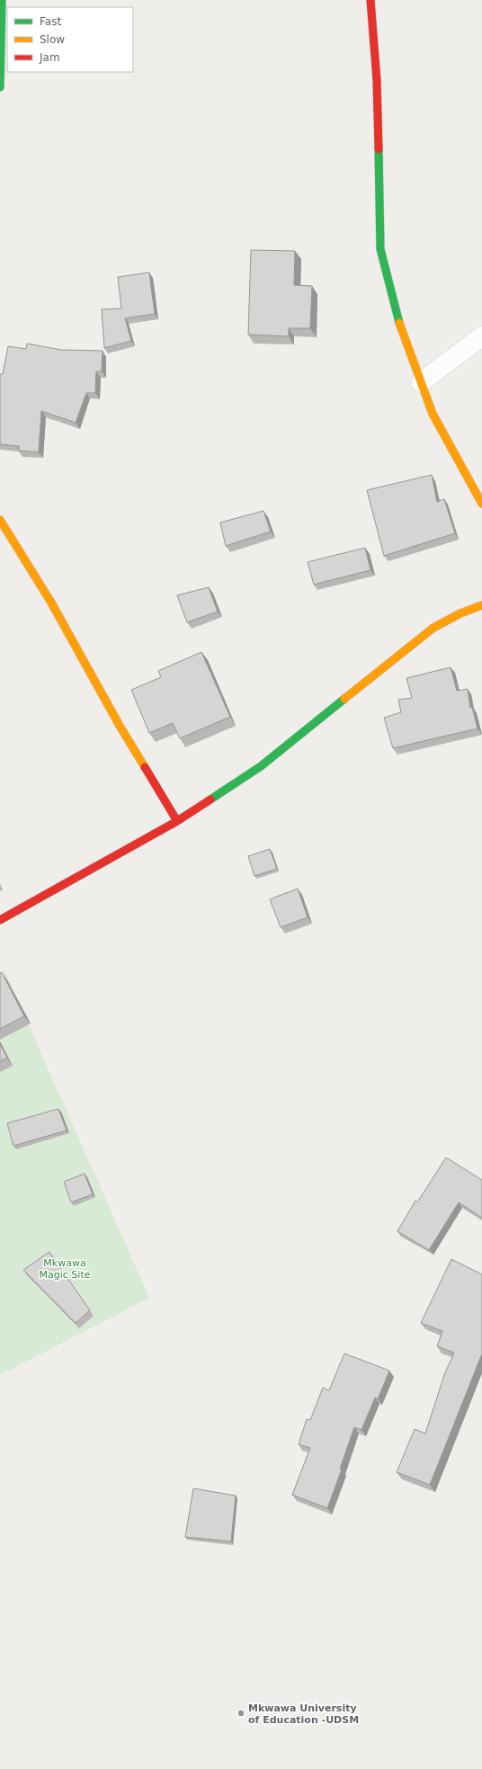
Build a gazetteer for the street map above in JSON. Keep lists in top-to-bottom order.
{
  "parks": ["Mkwawa Magic Site"],
  "places": ["Mkwawa University of Education -UDSM"],
  "legend": ["Fast", "Slow", "Jam"]
}
